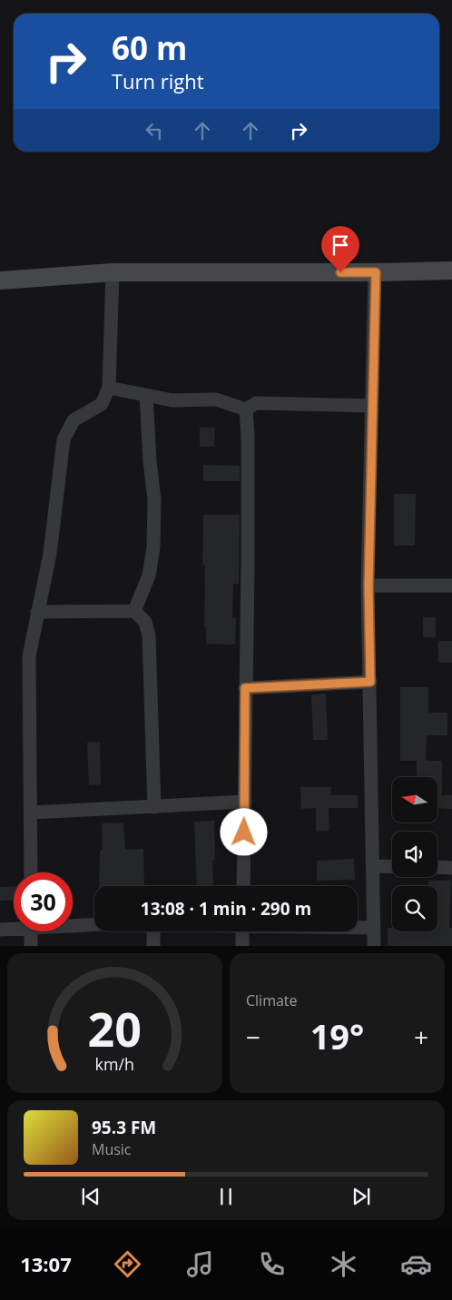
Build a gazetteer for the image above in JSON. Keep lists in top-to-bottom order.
{
  "north": "left",
  "page": {
    "turn": ["60 m", "Turn right"],
    "limit": "30",
    "trip": "13:08 · 1 min · 290 m",
    "tile": "Climate",
    "heat": ["−", "19°", "+"],
    "song": ["95.3 FM", "Music"],
    "tabs": "13:07",
    "gauge": ["20", "km/h"]
  }
}
